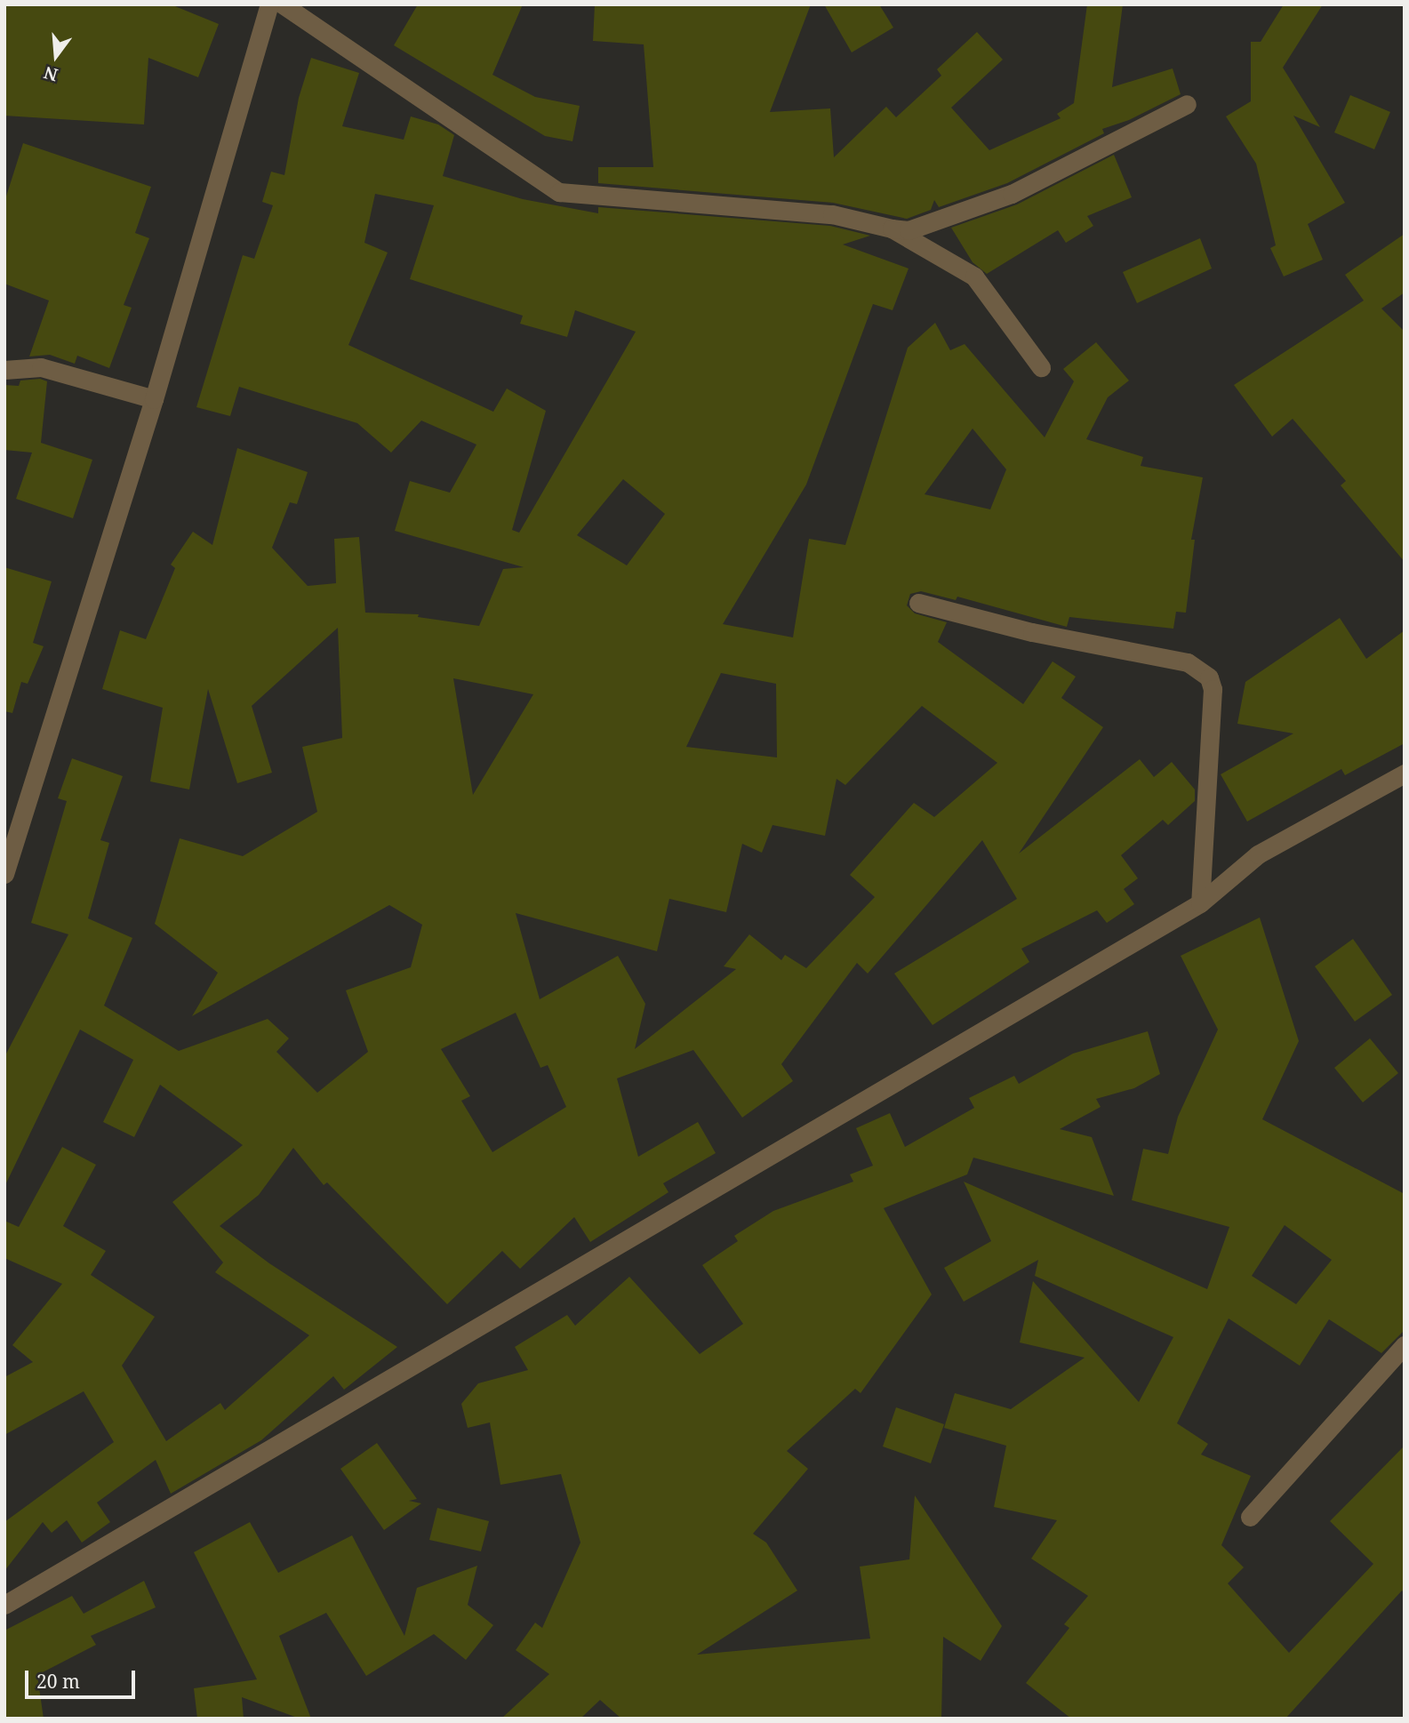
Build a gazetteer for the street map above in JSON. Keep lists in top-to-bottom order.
{
  "scale_bar": "20 m",
  "north": "bottom"
}
